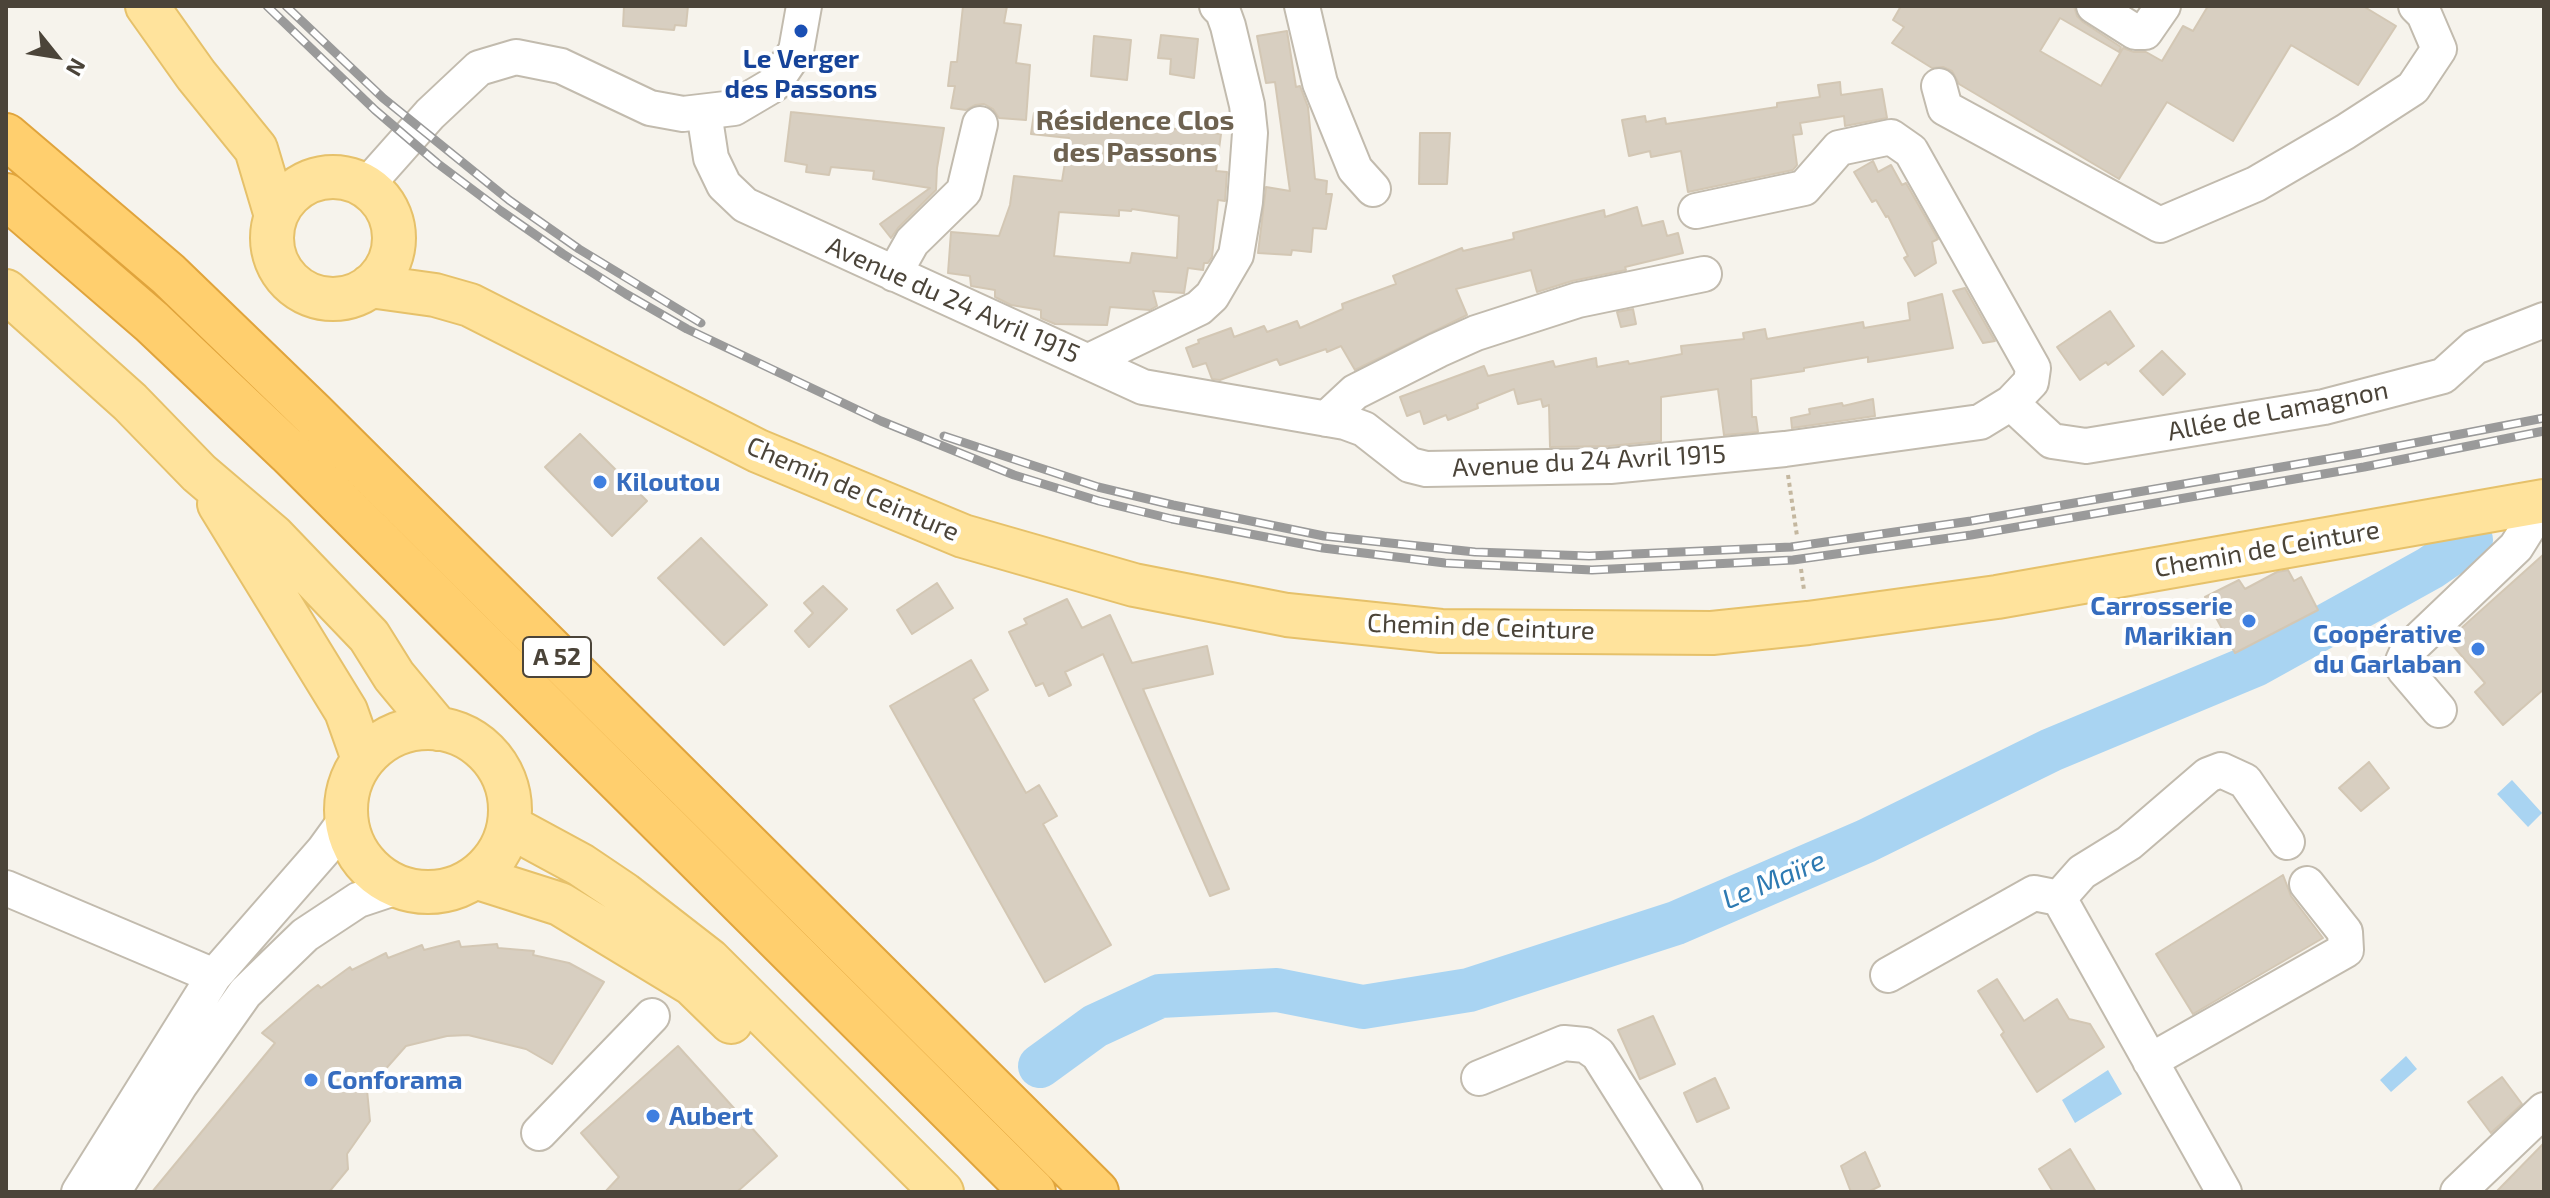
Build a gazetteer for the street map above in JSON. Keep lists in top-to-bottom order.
{
  "streets": {
    "highway": ["A 52"],
    "main road": ["Chemin de Ceinture"],
    "street": ["Avenue du 24 Avril 1915", "Allée de Lamagnon"]
  },
  "crossings": [
    ["Avenue du 24 Avril 1915", "Allée de Lamagnon"]
  ],
  "districts": ["Résidence Clos des Passons"],
  "water": ["Le Maïre"],
  "places": [
    "Le Verger des Passons",
    "Kiloutou",
    "Carrosserie Marikian",
    "Coopérative du Garlaban",
    "Conforama",
    "Aubert"
  ],
  "north": "bottom right"
}
